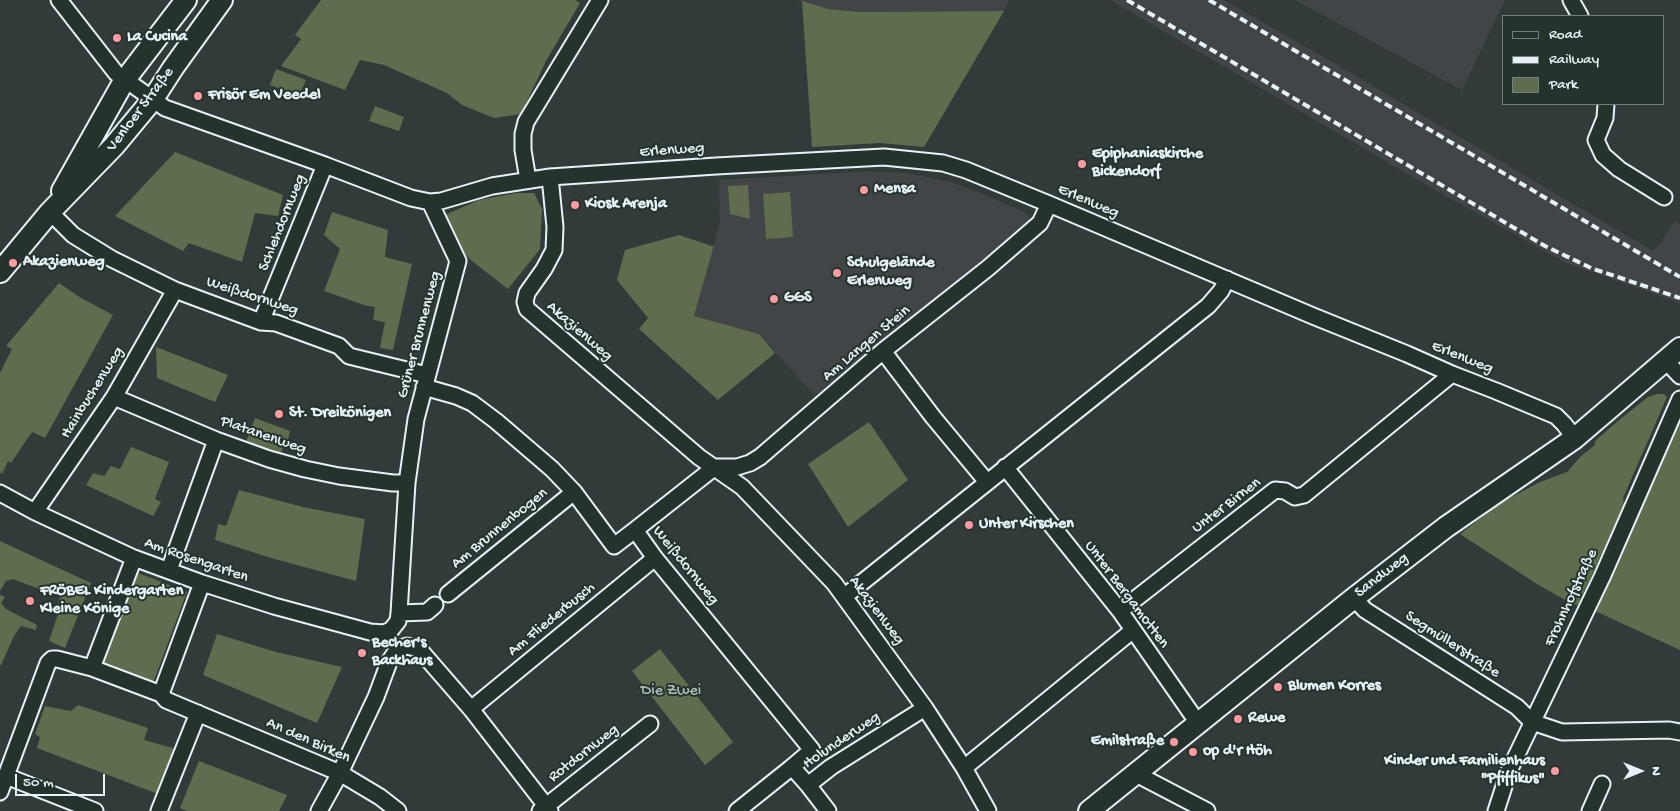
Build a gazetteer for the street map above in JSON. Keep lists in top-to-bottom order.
{
  "streets": {
    "street": [
      "Venloer Straße",
      "Erlenweg",
      "Schlehdornweg",
      "Weißdornweg",
      "Akazienweg",
      "Grüner Brunnenweg",
      "Am Langen Stein",
      "Hainbuchenweg",
      "Platanenweg",
      "Unter Birnen",
      "Am Brunnenbogen",
      "Am Rosengarten",
      "Sandweg",
      "Unter Bergamotten",
      "Frohnhofstraße",
      "Am Fliederbusch",
      "Segmüllerstraße",
      "An den Birken",
      "Holunderweg",
      "Rotdornweg"
    ]
  },
  "crossings": [
    ["Venloer Straße", "Weißdornweg"],
    ["Erlenweg", "Akazienweg"],
    ["Erlenweg", "Am Langen Stein"],
    ["Erlenweg", "Unter Birnen"],
    ["Erlenweg", "Sandweg"],
    ["Schlehdornweg", "Weißdornweg"],
    ["Weißdornweg", "Grüner Brunnenweg"],
    ["Weißdornweg", "Hainbuchenweg"],
    ["Weißdornweg", "Am Brunnenbogen"],
    ["Weißdornweg", "Am Fliederbusch"],
    ["Weißdornweg", "Holunderweg"],
    ["Akazienweg", "Am Langen Stein"],
    ["Akazienweg", "Holunderweg"],
    ["Grüner Brunnenweg", "Platanenweg"],
    ["Grüner Brunnenweg", "Am Rosengarten"],
    ["Hainbuchenweg", "Platanenweg"],
    ["Hainbuchenweg", "Am Rosengarten"],
    ["Unter Birnen", "Unter Bergamotten"],
    ["Sandweg", "Unter Bergamotten"],
    ["Sandweg", "Segmüllerstraße"],
    ["Frohnhofstraße", "Segmüllerstraße"]
  ],
  "parks": ["Die Zwei"],
  "places": [
    "La Cucina",
    "Frisör Em Veedel",
    "Epiphaniaskirche Bickendorf",
    "Mensa",
    "Kiosk Arenja",
    "Akazienweg",
    "Schulgelände Erlenweg",
    "GGS",
    "St. Dreikönigen",
    "Unter Kirschen",
    "FRÖBEL Kindergarten Kleine Könige",
    "Becher's Backhaus",
    "Blumen Korres",
    "Rewe",
    "Emilstraße",
    "op d'r Höh",
    "Kinder und Familienhaus \"Pfiffikus\""
  ],
  "legend": ["Road", "Railway", "Park"],
  "scale_bar": "50 m",
  "north": "right"
}
